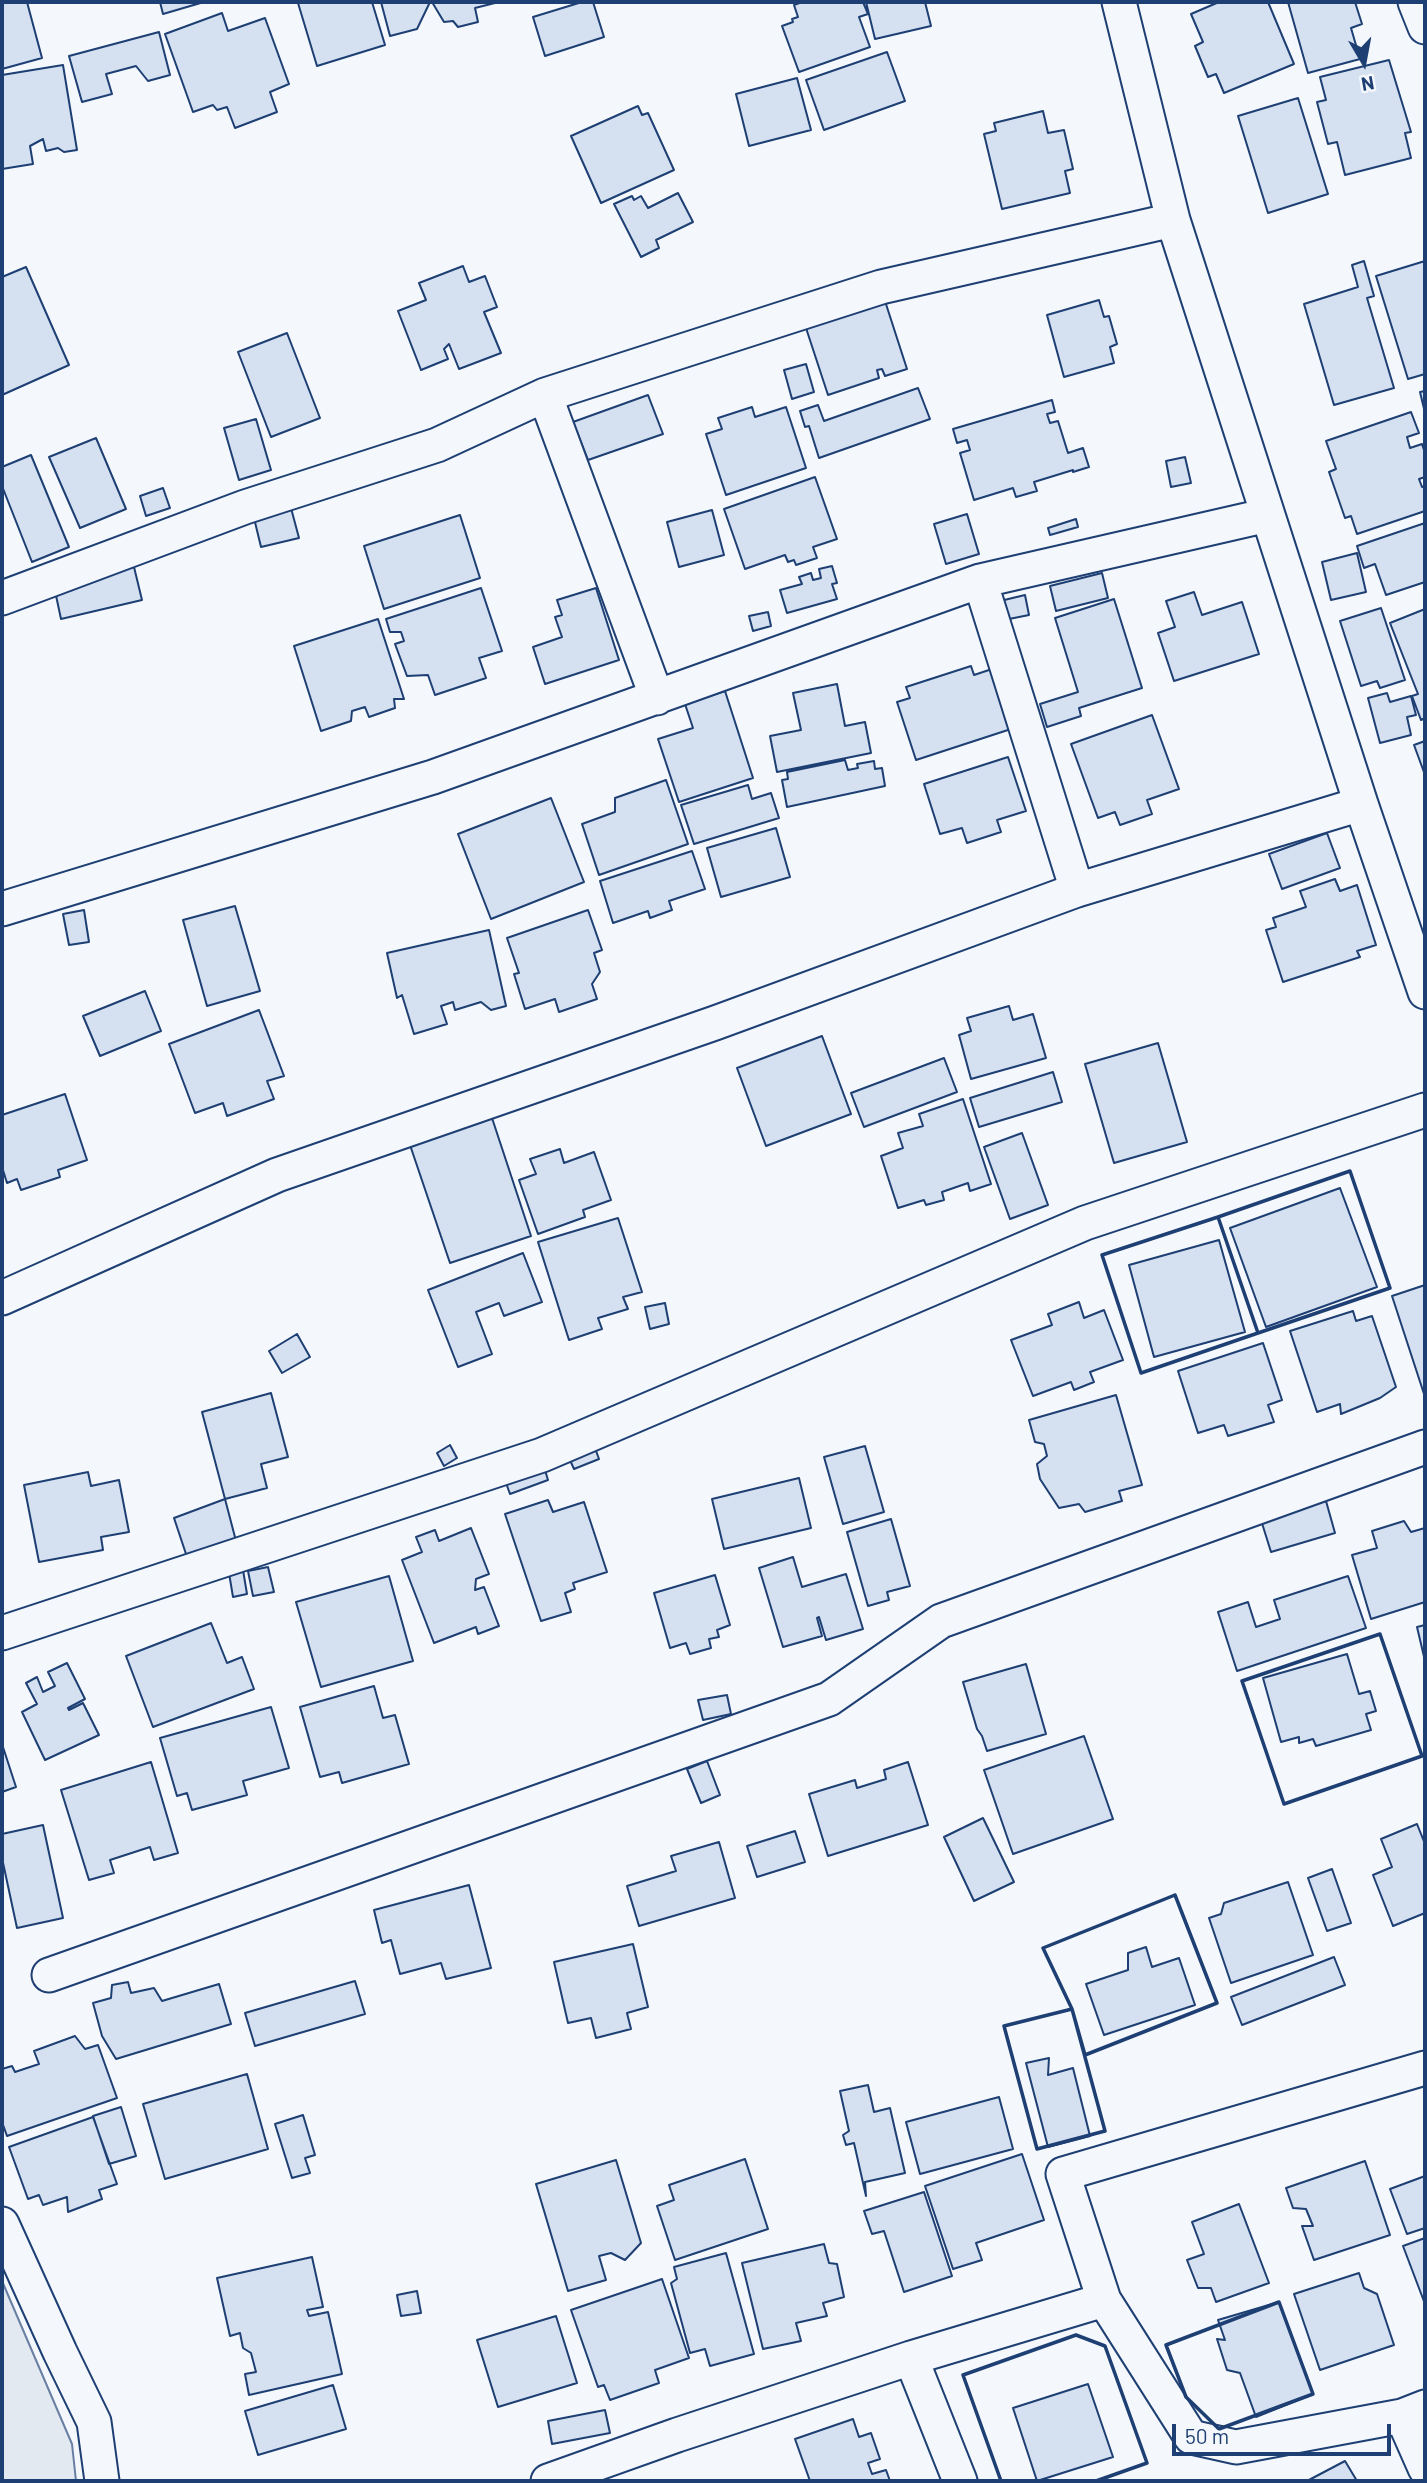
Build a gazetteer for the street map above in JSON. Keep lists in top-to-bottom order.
{
  "scale_bar": "50 m",
  "north": "bottom"
}
